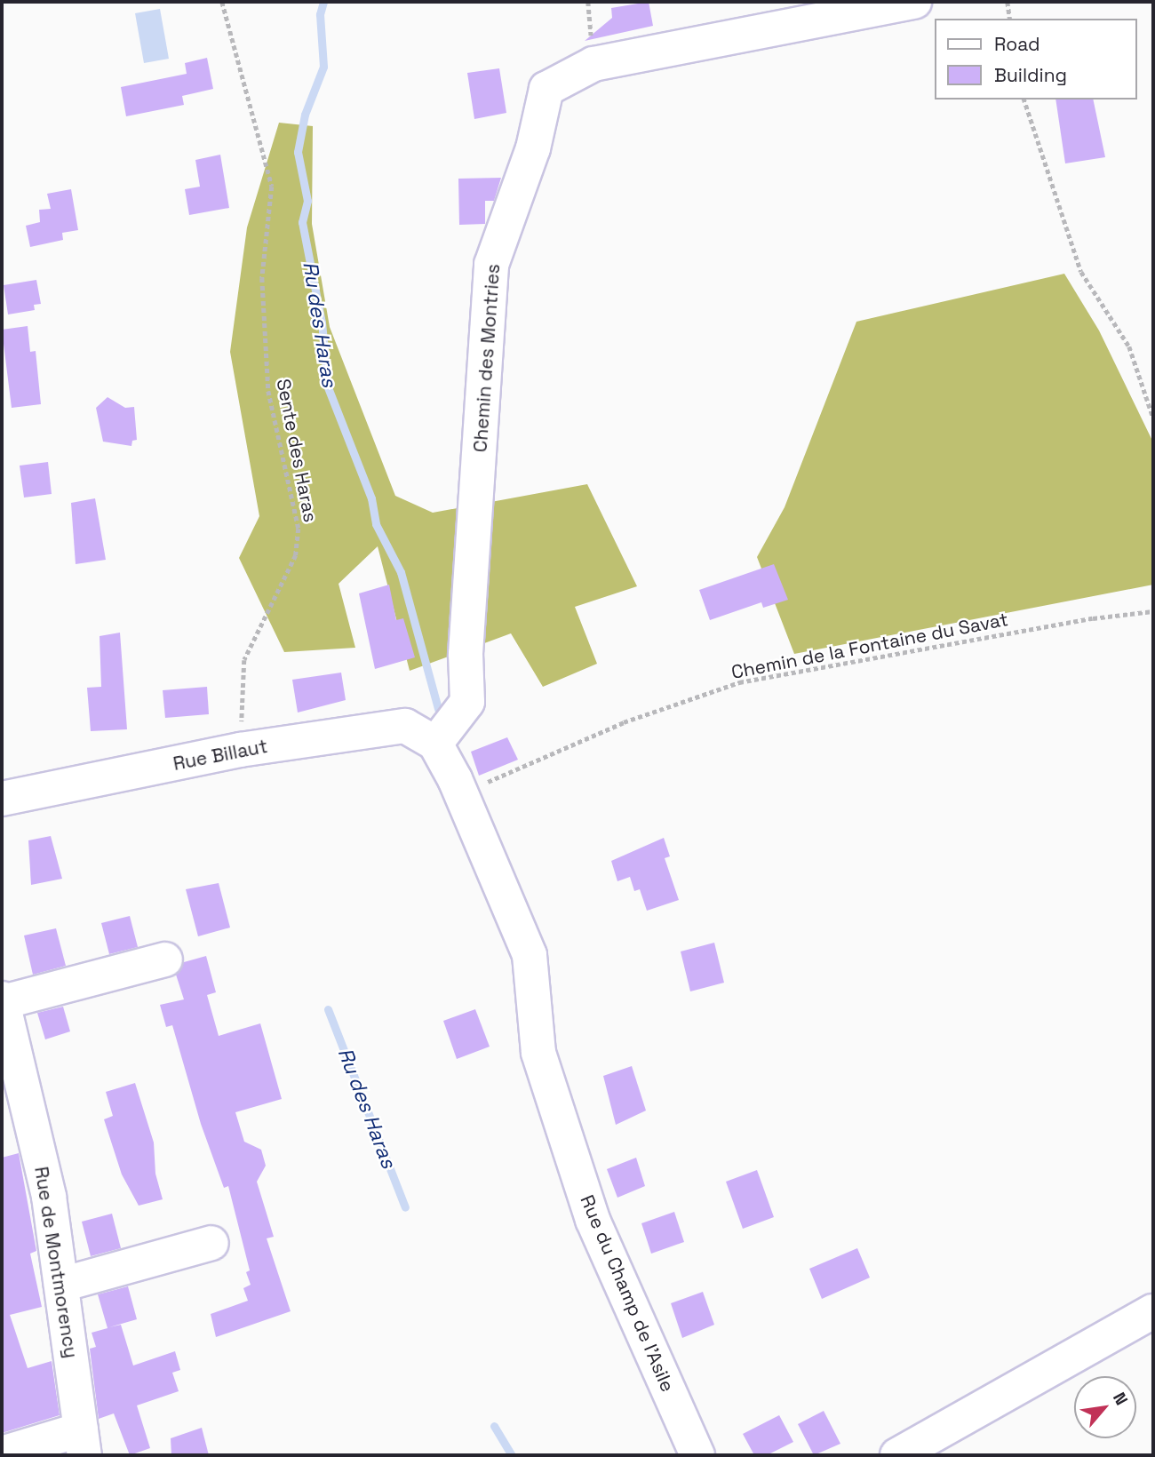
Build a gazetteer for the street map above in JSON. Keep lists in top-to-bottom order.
{
  "streets": {
    "street": [
      "Chemin des Montries",
      "Rue Billaut",
      "Rue de Montmorency",
      "Rue du Champ de l'Asile"
    ],
    "path": ["Sente des Haras", "Chemin de la Fontaine du Savat"]
  },
  "crossings": [
    ["Chemin des Montries", "Rue Billaut"],
    ["Chemin des Montries", "Rue du Champ de l'Asile"],
    ["Sente des Haras", "Rue Billaut"],
    ["Chemin de la Fontaine du Savat", "Rue du Champ de l'Asile"],
    ["Rue Billaut", "Rue du Champ de l'Asile"]
  ],
  "water": ["Ru des Haras"],
  "legend": ["Road", "Building"],
  "north": "top right"
}
